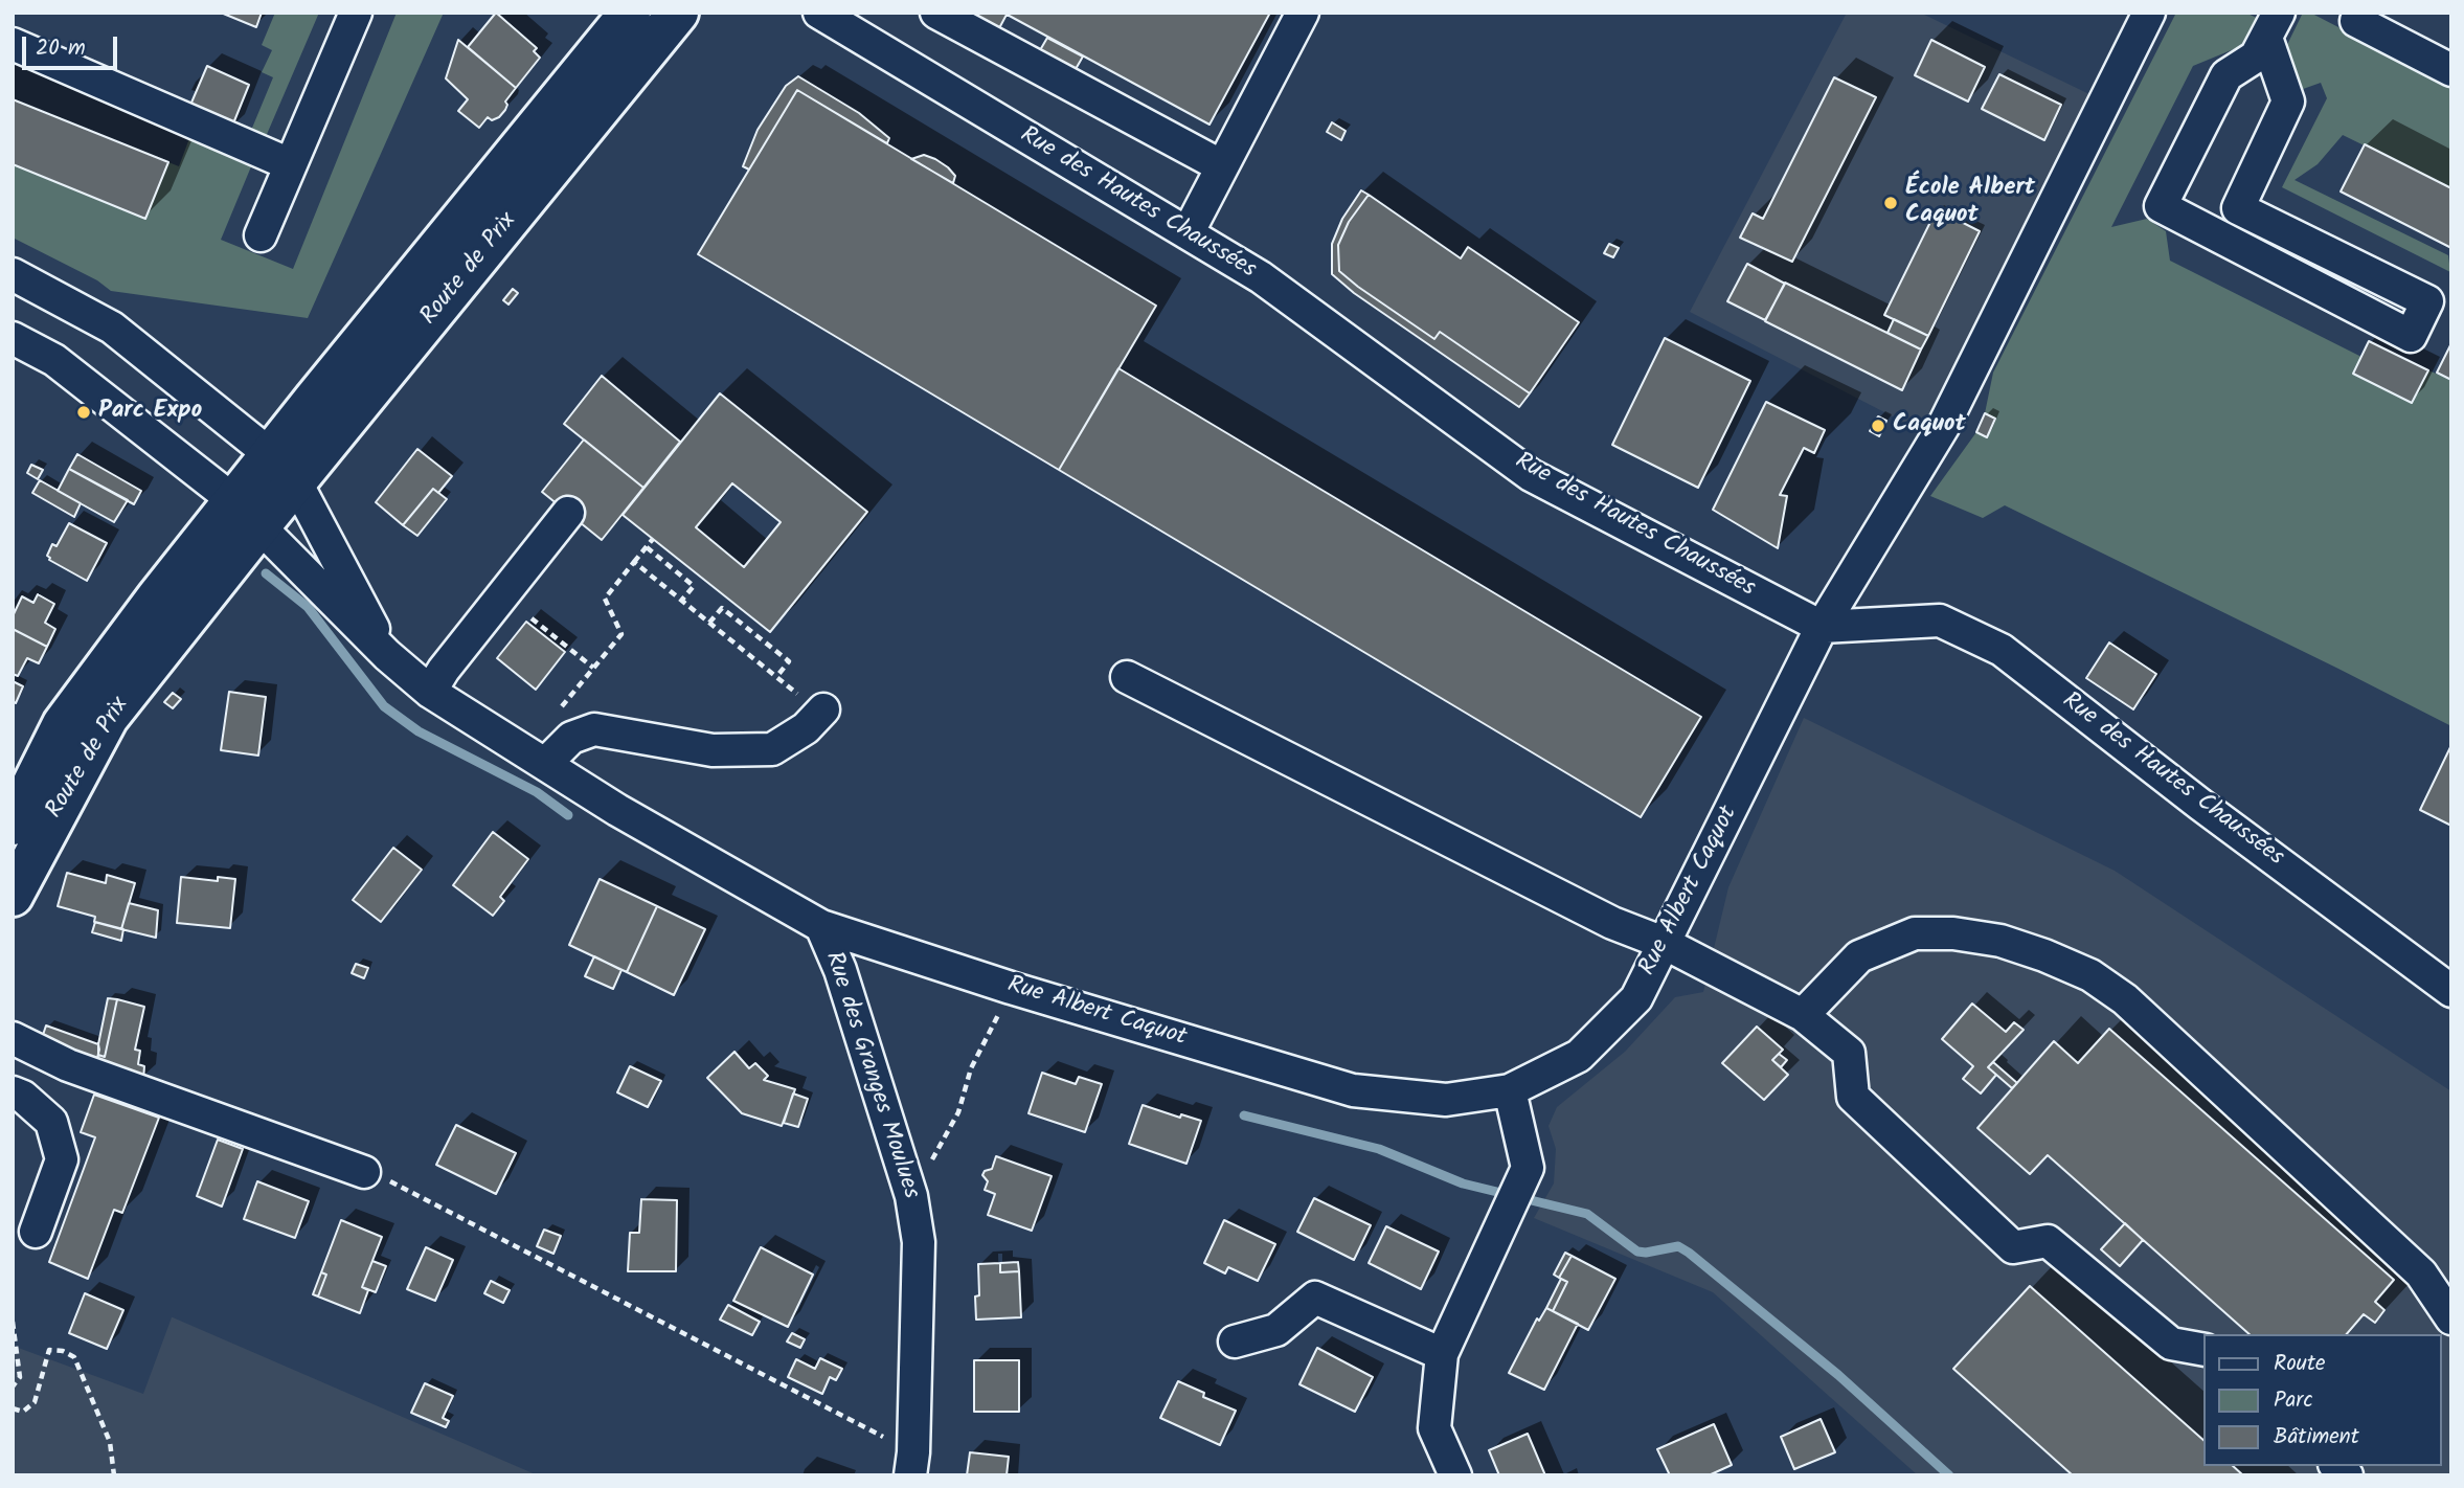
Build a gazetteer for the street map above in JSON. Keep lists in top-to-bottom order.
{
  "streets": {
    "main road": ["Route de Prix"],
    "street": ["Rue des Hautes Chaussées", "Rue Albert Caquot", "Rue des Granges Moulues"]
  },
  "crossings": [
    ["Rue des Hautes Chaussées", "Rue Albert Caquot"],
    ["Route de Prix", "Rue des Granges Moulues"],
    ["Rue Albert Caquot", "Rue des Granges Moulues"]
  ],
  "places": ["École Albert Caquot", "Parc Expo", "Caquot"],
  "legend": ["Route", "Parc", "Bâtiment"],
  "scale_bar": "20 m"
}
